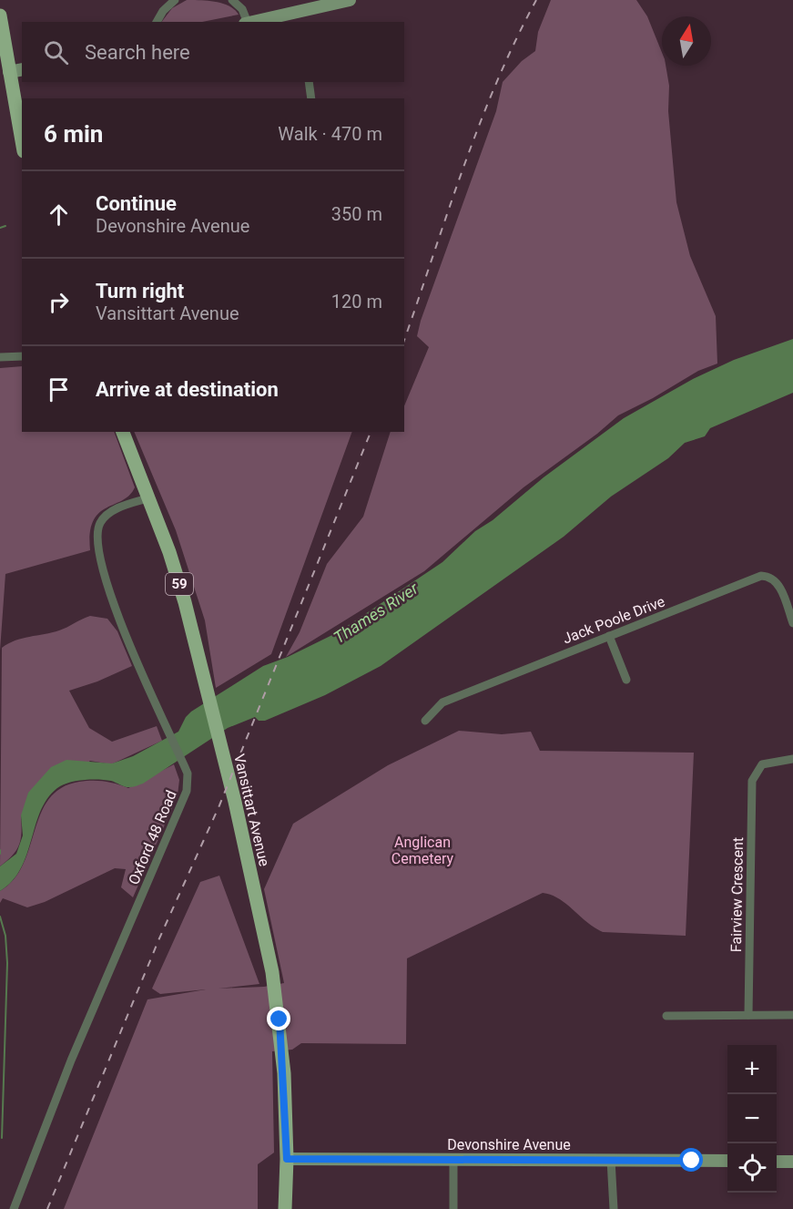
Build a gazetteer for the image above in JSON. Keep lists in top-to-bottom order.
{
  "streets": {
    "main road": ["59", "Vansittart Avenue", "Devonshire Avenue"],
    "street": ["Jack Poole Drive", "Oxford 48 Road", "Fairview Crescent"]
  },
  "crossings": [
    ["Vansittart Avenue", "Oxford 48 Road"],
    ["Vansittart Avenue", "Devonshire Avenue"]
  ],
  "water": ["Thames River"],
  "parks": ["Anglican Cemetery"],
  "north": "top",
  "page": {
    "search": "Search here",
    "heading": ["6 min", "Walk · 470 m"],
    "list": [
      ["Continue", "Devonshire Avenue", "350 m"],
      ["Turn right", "Vansittart Avenue", "120 m"],
      "Arrive at destination"
    ],
    "map_buttons": ["+", "−"]
  }
}
